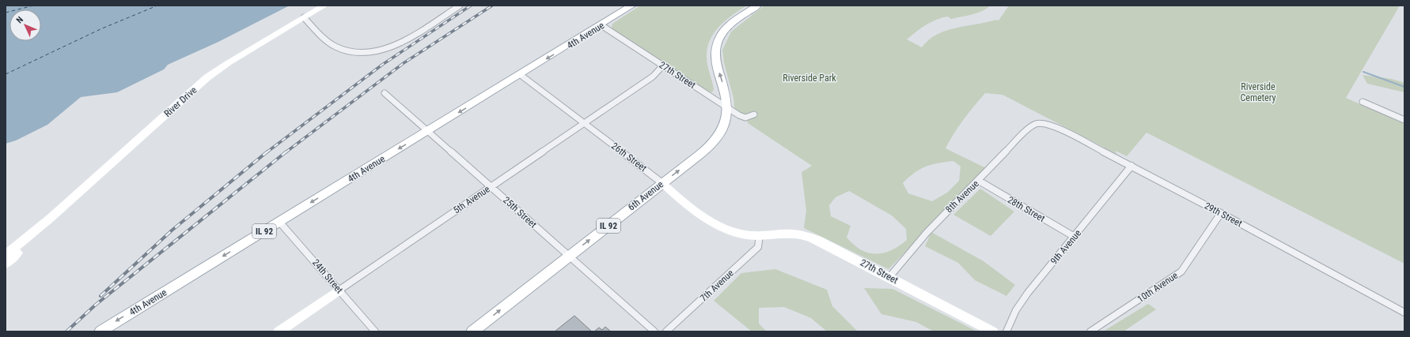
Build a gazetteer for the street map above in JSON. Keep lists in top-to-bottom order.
{
  "streets": {
    "main road": ["4th Avenue", "6th Avenue", "IL 92"],
    "street": [
      "27th Street",
      "River Drive",
      "26th Street",
      "8th Avenue",
      "5th Avenue",
      "28th Street",
      "25th Street",
      "29th Street",
      "9th Avenue",
      "24th Street",
      "7th Avenue",
      "10th Avenue"
    ]
  },
  "crossings": [
    ["4th Avenue", "27th Street"],
    ["4th Avenue", "26th Street"],
    ["4th Avenue", "25th Street"],
    ["4th Avenue", "24th Street"],
    ["27th Street", "26th Street"],
    ["27th Street", "6th Avenue"],
    ["27th Street", "8th Avenue"],
    ["27th Street", "5th Avenue"],
    ["27th Street", "IL 92"],
    ["27th Street", "7th Avenue"],
    ["26th Street", "6th Avenue"],
    ["26th Street", "5th Avenue"],
    ["26th Street", "7th Avenue"],
    ["6th Avenue", "25th Street"],
    ["6th Avenue", "IL 92"],
    ["8th Avenue", "28th Street"],
    ["8th Avenue", "29th Street"],
    ["5th Avenue", "25th Street"],
    ["5th Avenue", "24th Street"],
    ["28th Street", "9th Avenue"],
    ["29th Street", "9th Avenue"],
    ["29th Street", "10th Avenue"]
  ],
  "one_way": ["4th Avenue", "6th Avenue"],
  "parks": ["Riverside Park", "Riverside Cemetery"],
  "north": "top left"
}
